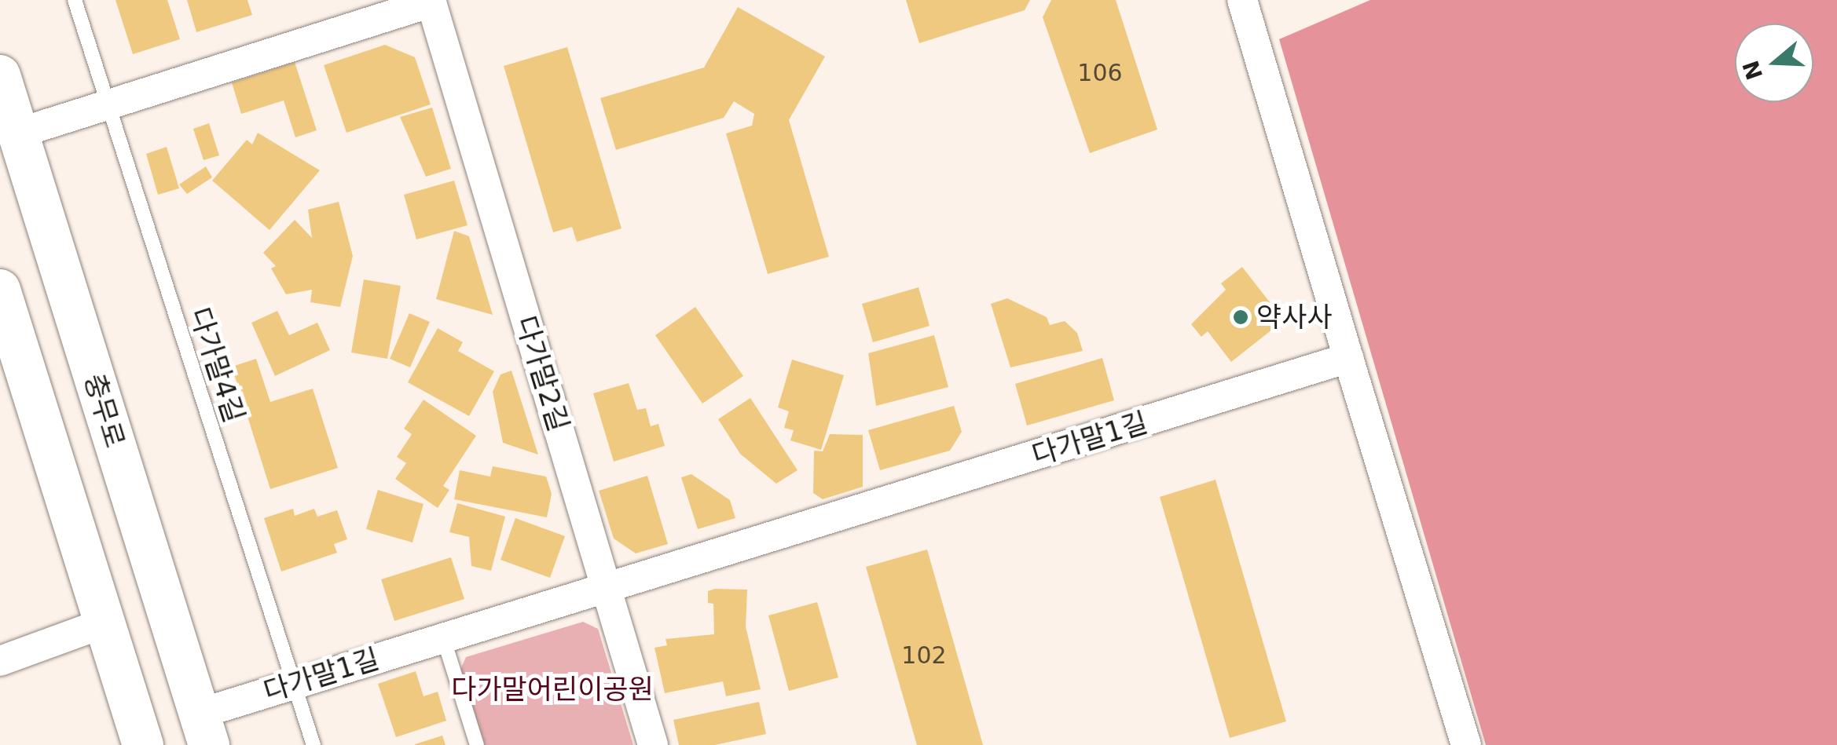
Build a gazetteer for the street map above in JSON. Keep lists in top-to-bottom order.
{
  "streets": {
    "main road": ["충무로"],
    "street": ["다가말2길", "다가말1길"],
    "lane": ["다가말4길"]
  },
  "crossings": [
    ["다가말4길", "다가말2길"],
    ["다가말4길", "다가말1길"],
    ["다가말2길", "충무로"],
    ["다가말2길", "다가말1길"],
    ["충무로", "다가말1길"]
  ],
  "parks": ["다가말어린이공원"],
  "places": ["약사사"],
  "house_numbers": ["106", "102"],
  "north": "left"
}
